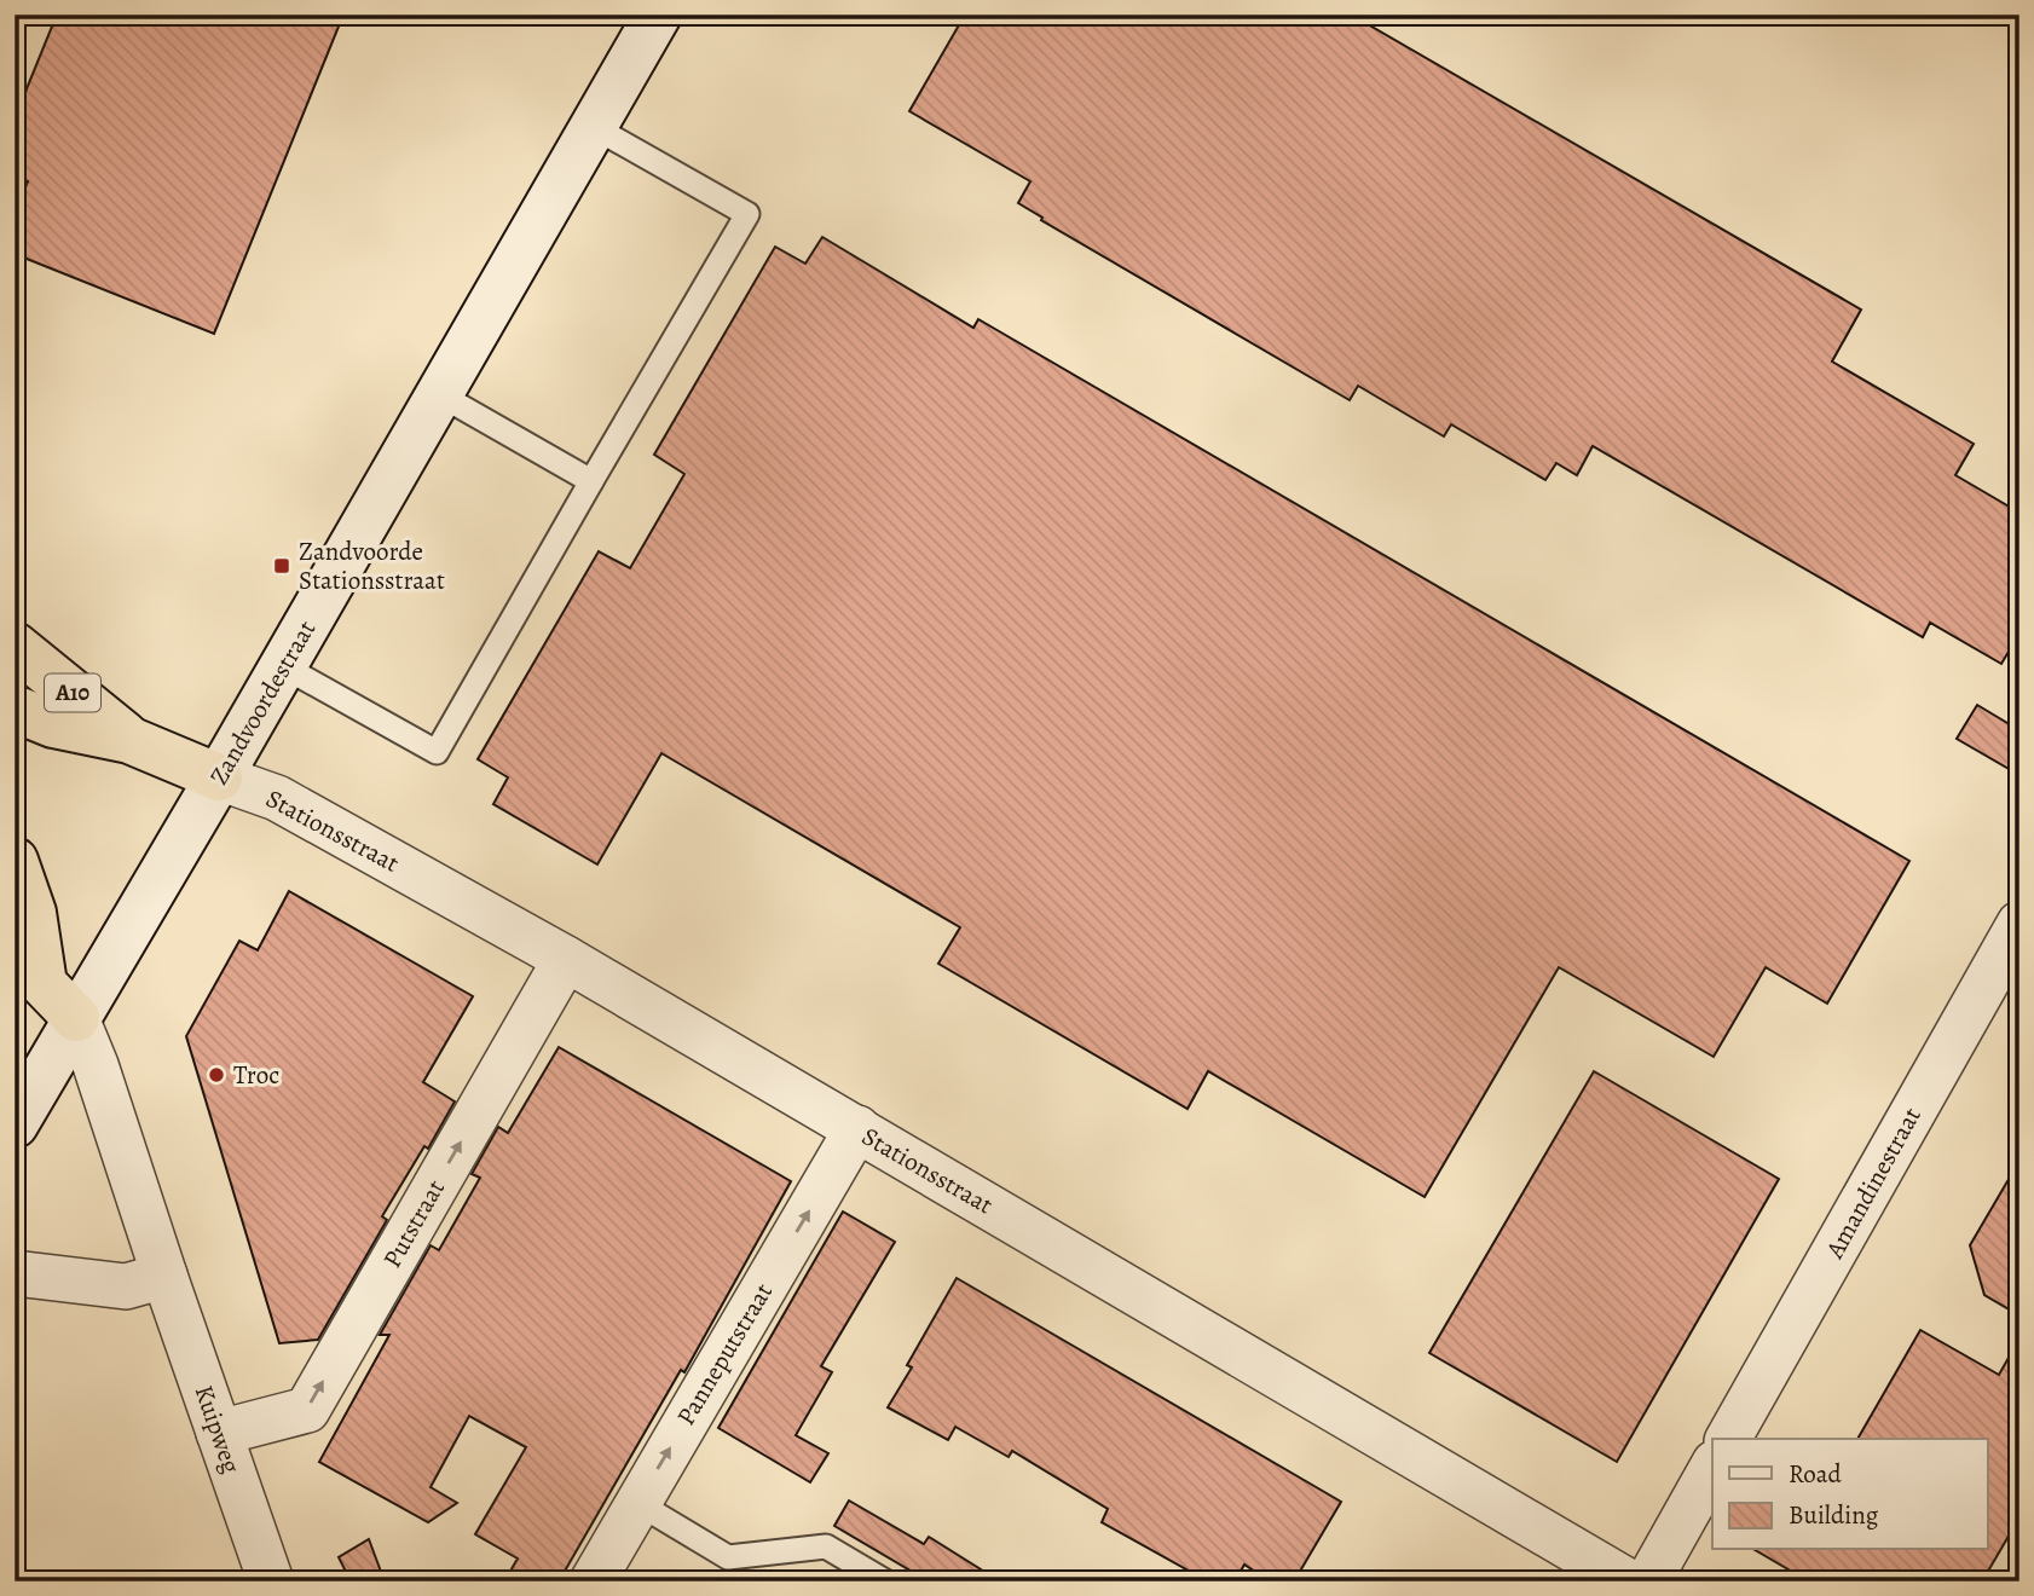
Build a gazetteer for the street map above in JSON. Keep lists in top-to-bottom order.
{
  "streets": {
    "highway": ["A10"],
    "main road": ["Zandvoordestraat"],
    "street": [
      "Stationsstraat",
      "Amandinestraat",
      "Putstraat",
      "Panneputstraat",
      "Kuipweg"
    ]
  },
  "crossings": [
    ["A10", "Zandvoordestraat"],
    ["A10", "Stationsstraat"],
    ["Zandvoordestraat", "Stationsstraat"],
    ["Zandvoordestraat", "Kuipweg"],
    ["Stationsstraat", "Putstraat"],
    ["Stationsstraat", "Panneputstraat"],
    ["Putstraat", "Kuipweg"]
  ],
  "one_way": ["Putstraat", "Panneputstraat"],
  "places": {
    "transit": ["Zandvoorde Stationsstraat"],
    "other": ["Troc"]
  },
  "legend": ["Road", "Building"]
}
